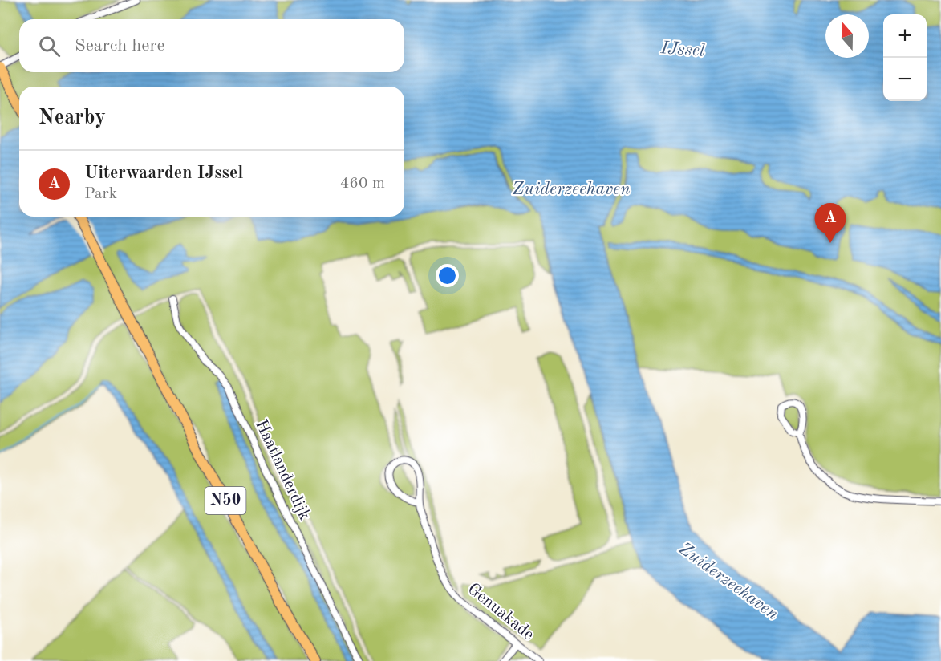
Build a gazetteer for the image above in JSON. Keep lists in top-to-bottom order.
{
  "streets": {
    "highway": ["N50"],
    "street": ["Haatlanderdijk", "Genuakade"]
  },
  "water": ["IJssel", "Zuiderzeehaven"],
  "north": "top",
  "page": {
    "map_buttons": ["+", "−"],
    "search": "Search here",
    "heading": "Nearby",
    "list": [
      {
        "mark": "A",
        "name": "Uiterwaarden IJssel",
        "note": "Park",
        "value": "460 m"
      }
    ],
    "pins": "A"
  }
}
